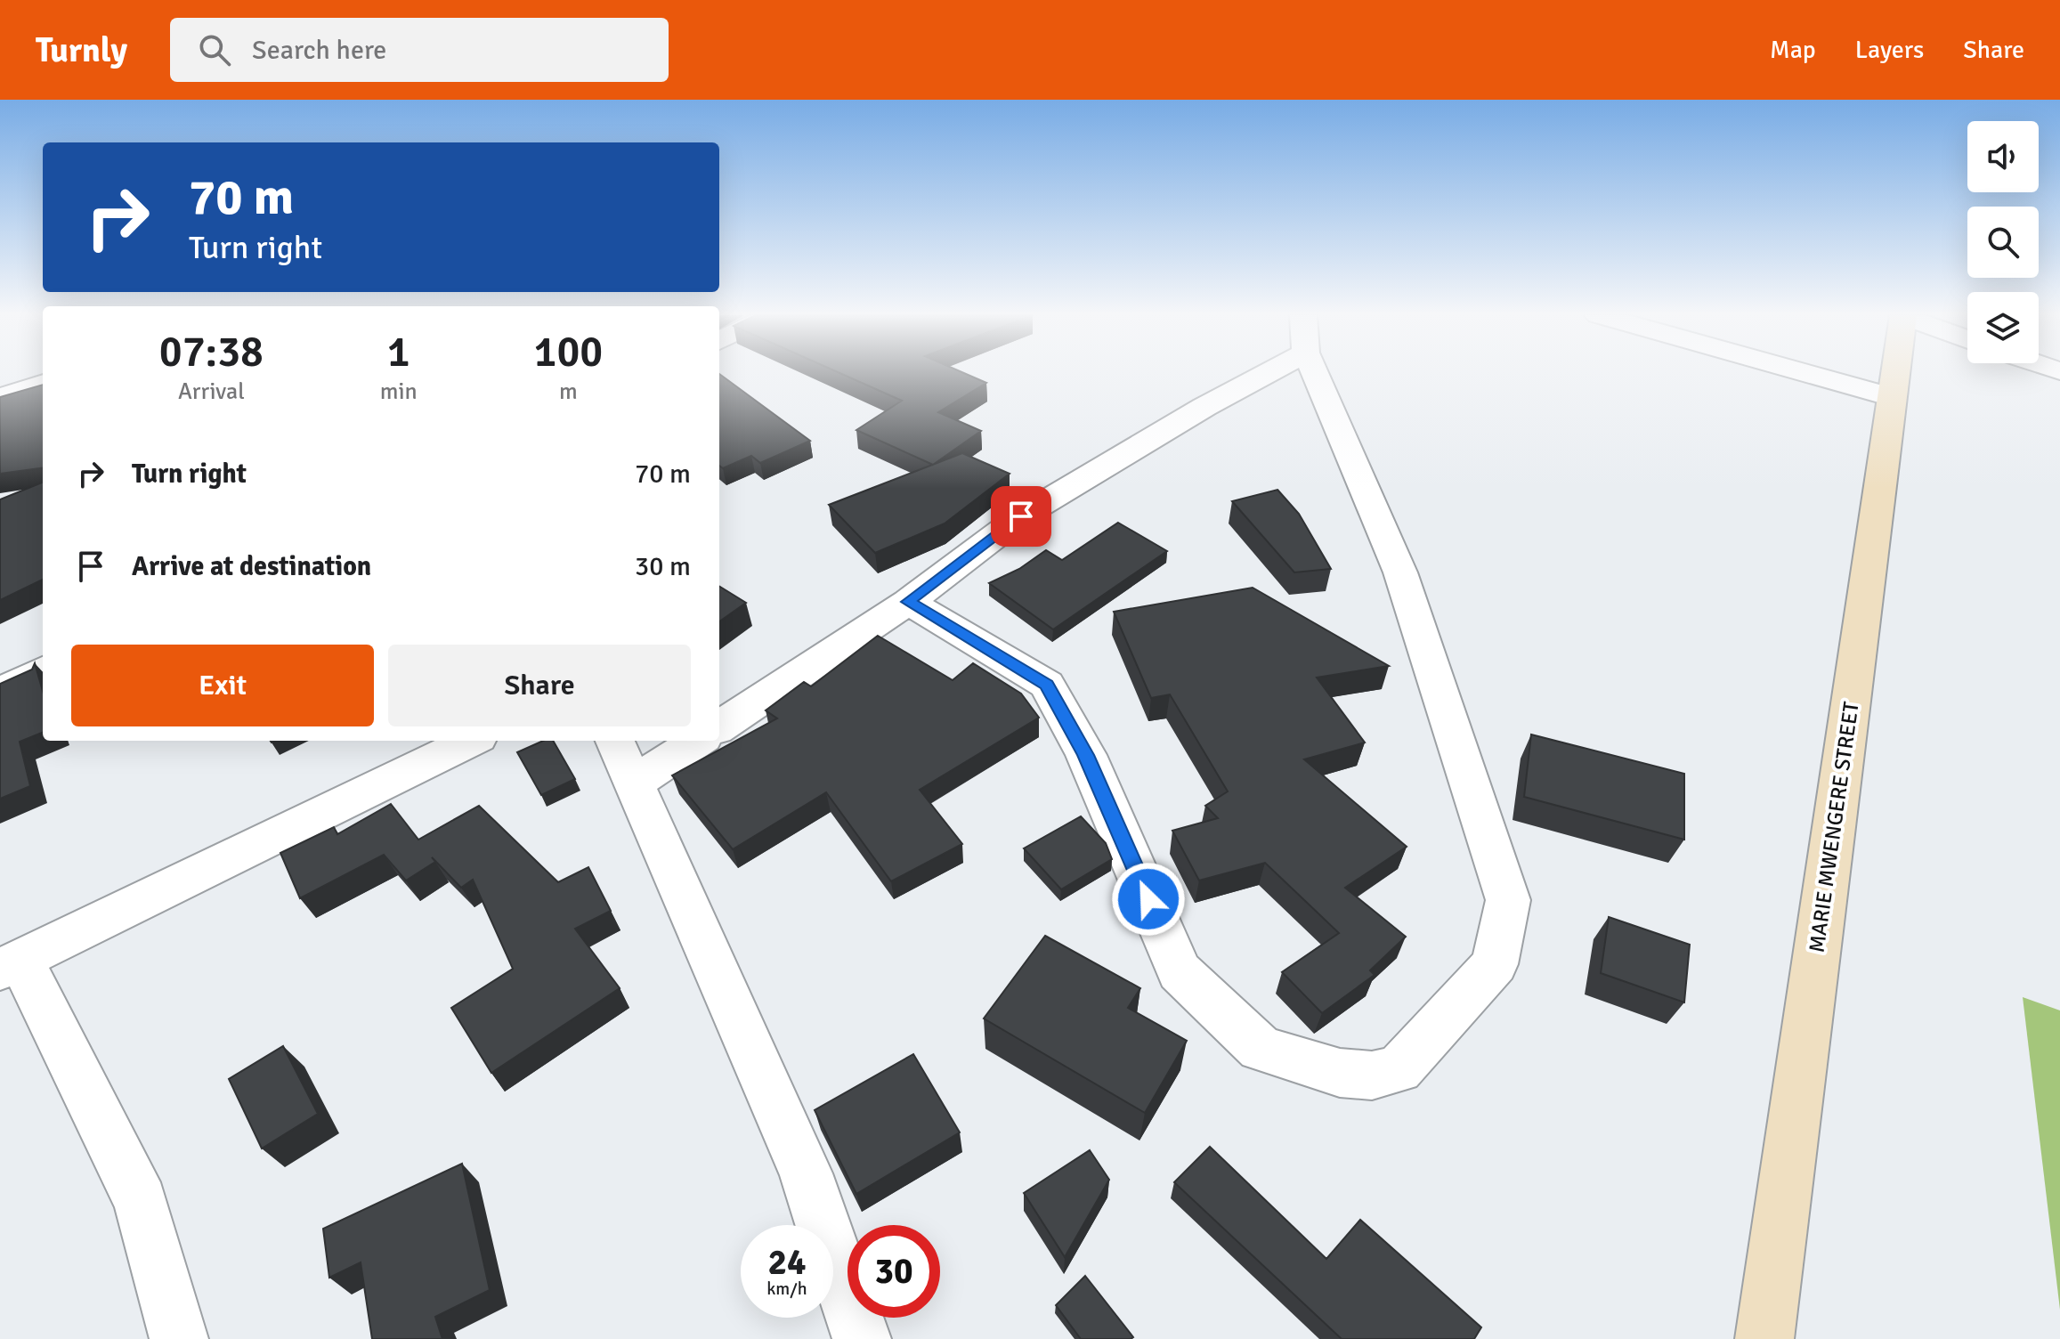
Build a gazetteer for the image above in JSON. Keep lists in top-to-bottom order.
{
  "streets": {
    "main road": ["MARIE MWENGERE STREET"]
  },
  "page": {
    "header": "Turnly",
    "search": "Search here",
    "nav": ["Map", "Layers", "Share"],
    "turn": ["70 m", "Turn right"],
    "eta": [
      "07:38",
      "Arrival",
      "1",
      "min",
      "100",
      "m"
    ],
    "list": [
      {
        "name": "Turn right",
        "value": "70 m"
      },
      {
        "name": "Arrive at destination",
        "value": "30 m"
      }
    ],
    "buttons": ["Exit", "Share"],
    "speed": "24 km/h",
    "limit": "30"
  }
}
